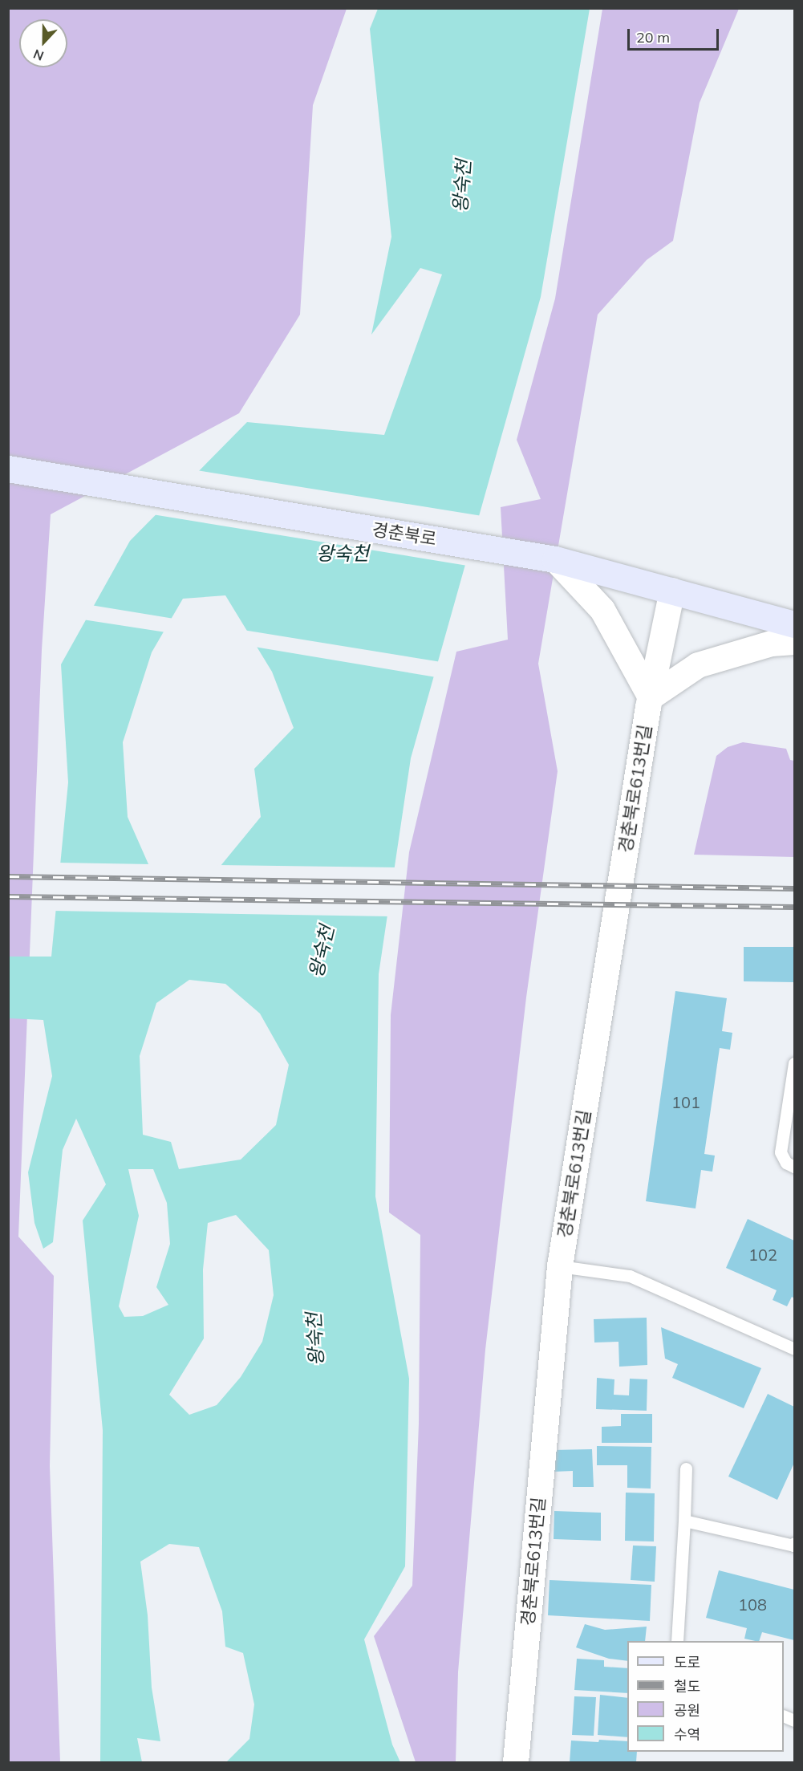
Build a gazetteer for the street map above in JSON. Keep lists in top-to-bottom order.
{
  "streets": {
    "street": ["경춘북로", "경춘북로613번길"]
  },
  "crossings": [
    ["경춘북로", "경춘북로613번길"]
  ],
  "water": ["왕숙천"],
  "house_numbers": ["101", "102", "108"],
  "legend": [
    "도로",
    "철도",
    "공원",
    "수역"
  ],
  "scale_bar": "20 m",
  "north": "bottom"
}
